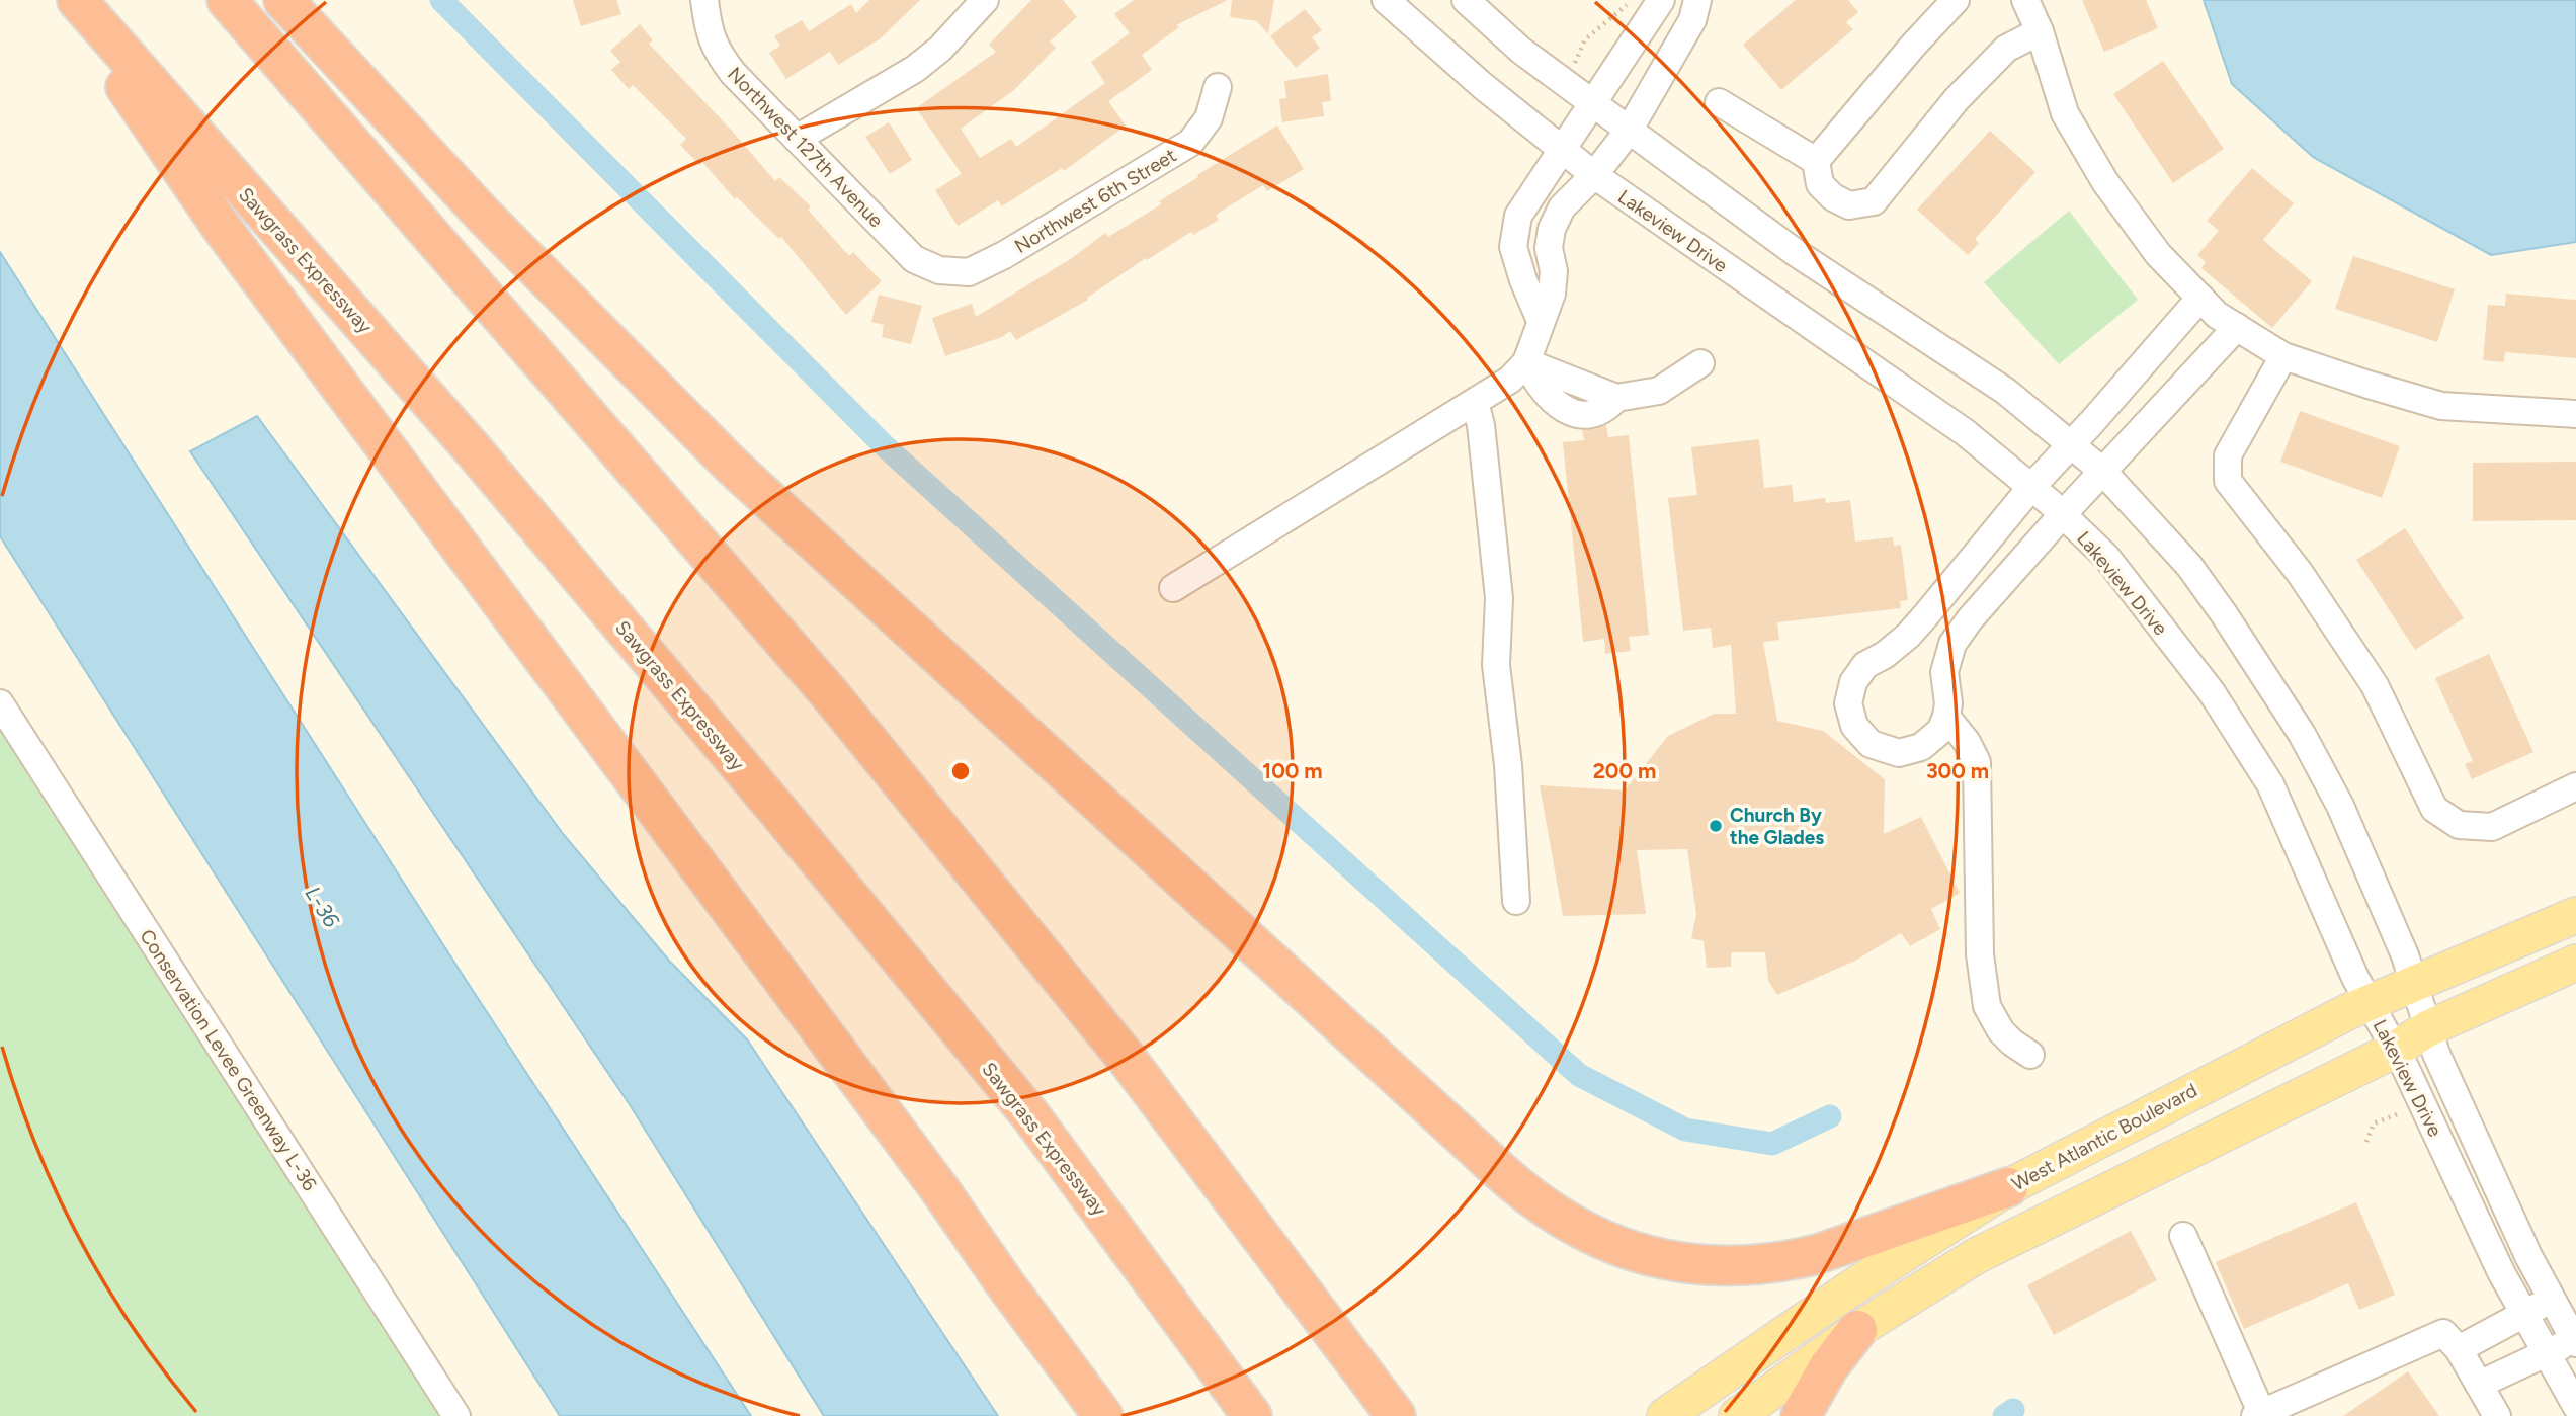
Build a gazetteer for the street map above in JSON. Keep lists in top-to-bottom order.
{
  "streets": {
    "highway": ["Sawgrass Expressway"],
    "main road": ["West Atlantic Boulevard"],
    "street": [
      "Northwest 127th Avenue",
      "Northwest 6th Street",
      "Lakeview Drive",
      "Conservation Levee Greenway L-36"
    ]
  },
  "crossings": [
    ["Northwest 127th Avenue", "Northwest 6th Street"],
    ["Lakeview Drive", "West Atlantic Boulevard"]
  ],
  "water": ["L-36"],
  "places": ["Church By the Glades"],
  "rings": ["100 m", "200 m", "300 m"]
}
